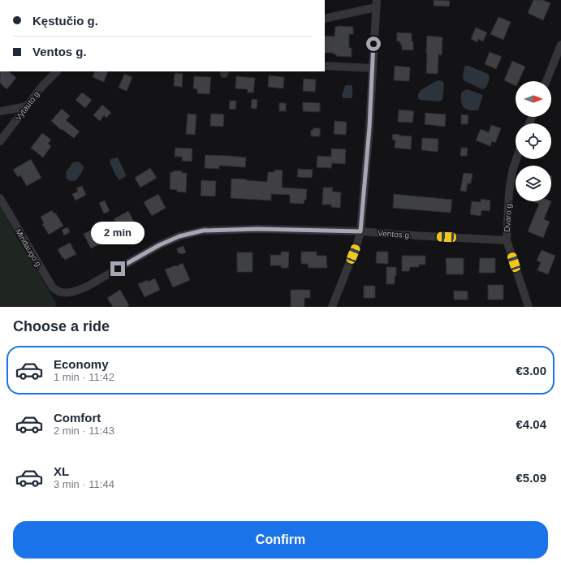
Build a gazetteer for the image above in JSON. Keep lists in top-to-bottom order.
{
  "streets": {
    "street": [
      "Vytauto g.",
      "Dvaro g.",
      "Ventos g.",
      "Mindaugo g."
    ]
  },
  "crossings": [
    ["Dvaro g.", "Ventos g."],
    ["Ventos g.", "Mindaugo g."]
  ],
  "north": "right",
  "page": {
    "banner": ["Kęstučio g.", "Ventos g."],
    "bubble": "2 min",
    "heading": "Choose a ride",
    "list": [
      {
        "name": "Economy",
        "note": "1 min · 11:42",
        "value": "€3.00"
      },
      {
        "name": "Comfort",
        "note": "2 min · 11:43",
        "value": "€4.04"
      },
      {
        "name": "XL",
        "note": "3 min · 11:44",
        "value": "€5.09"
      }
    ],
    "buttons": "Confirm"
  }
}
